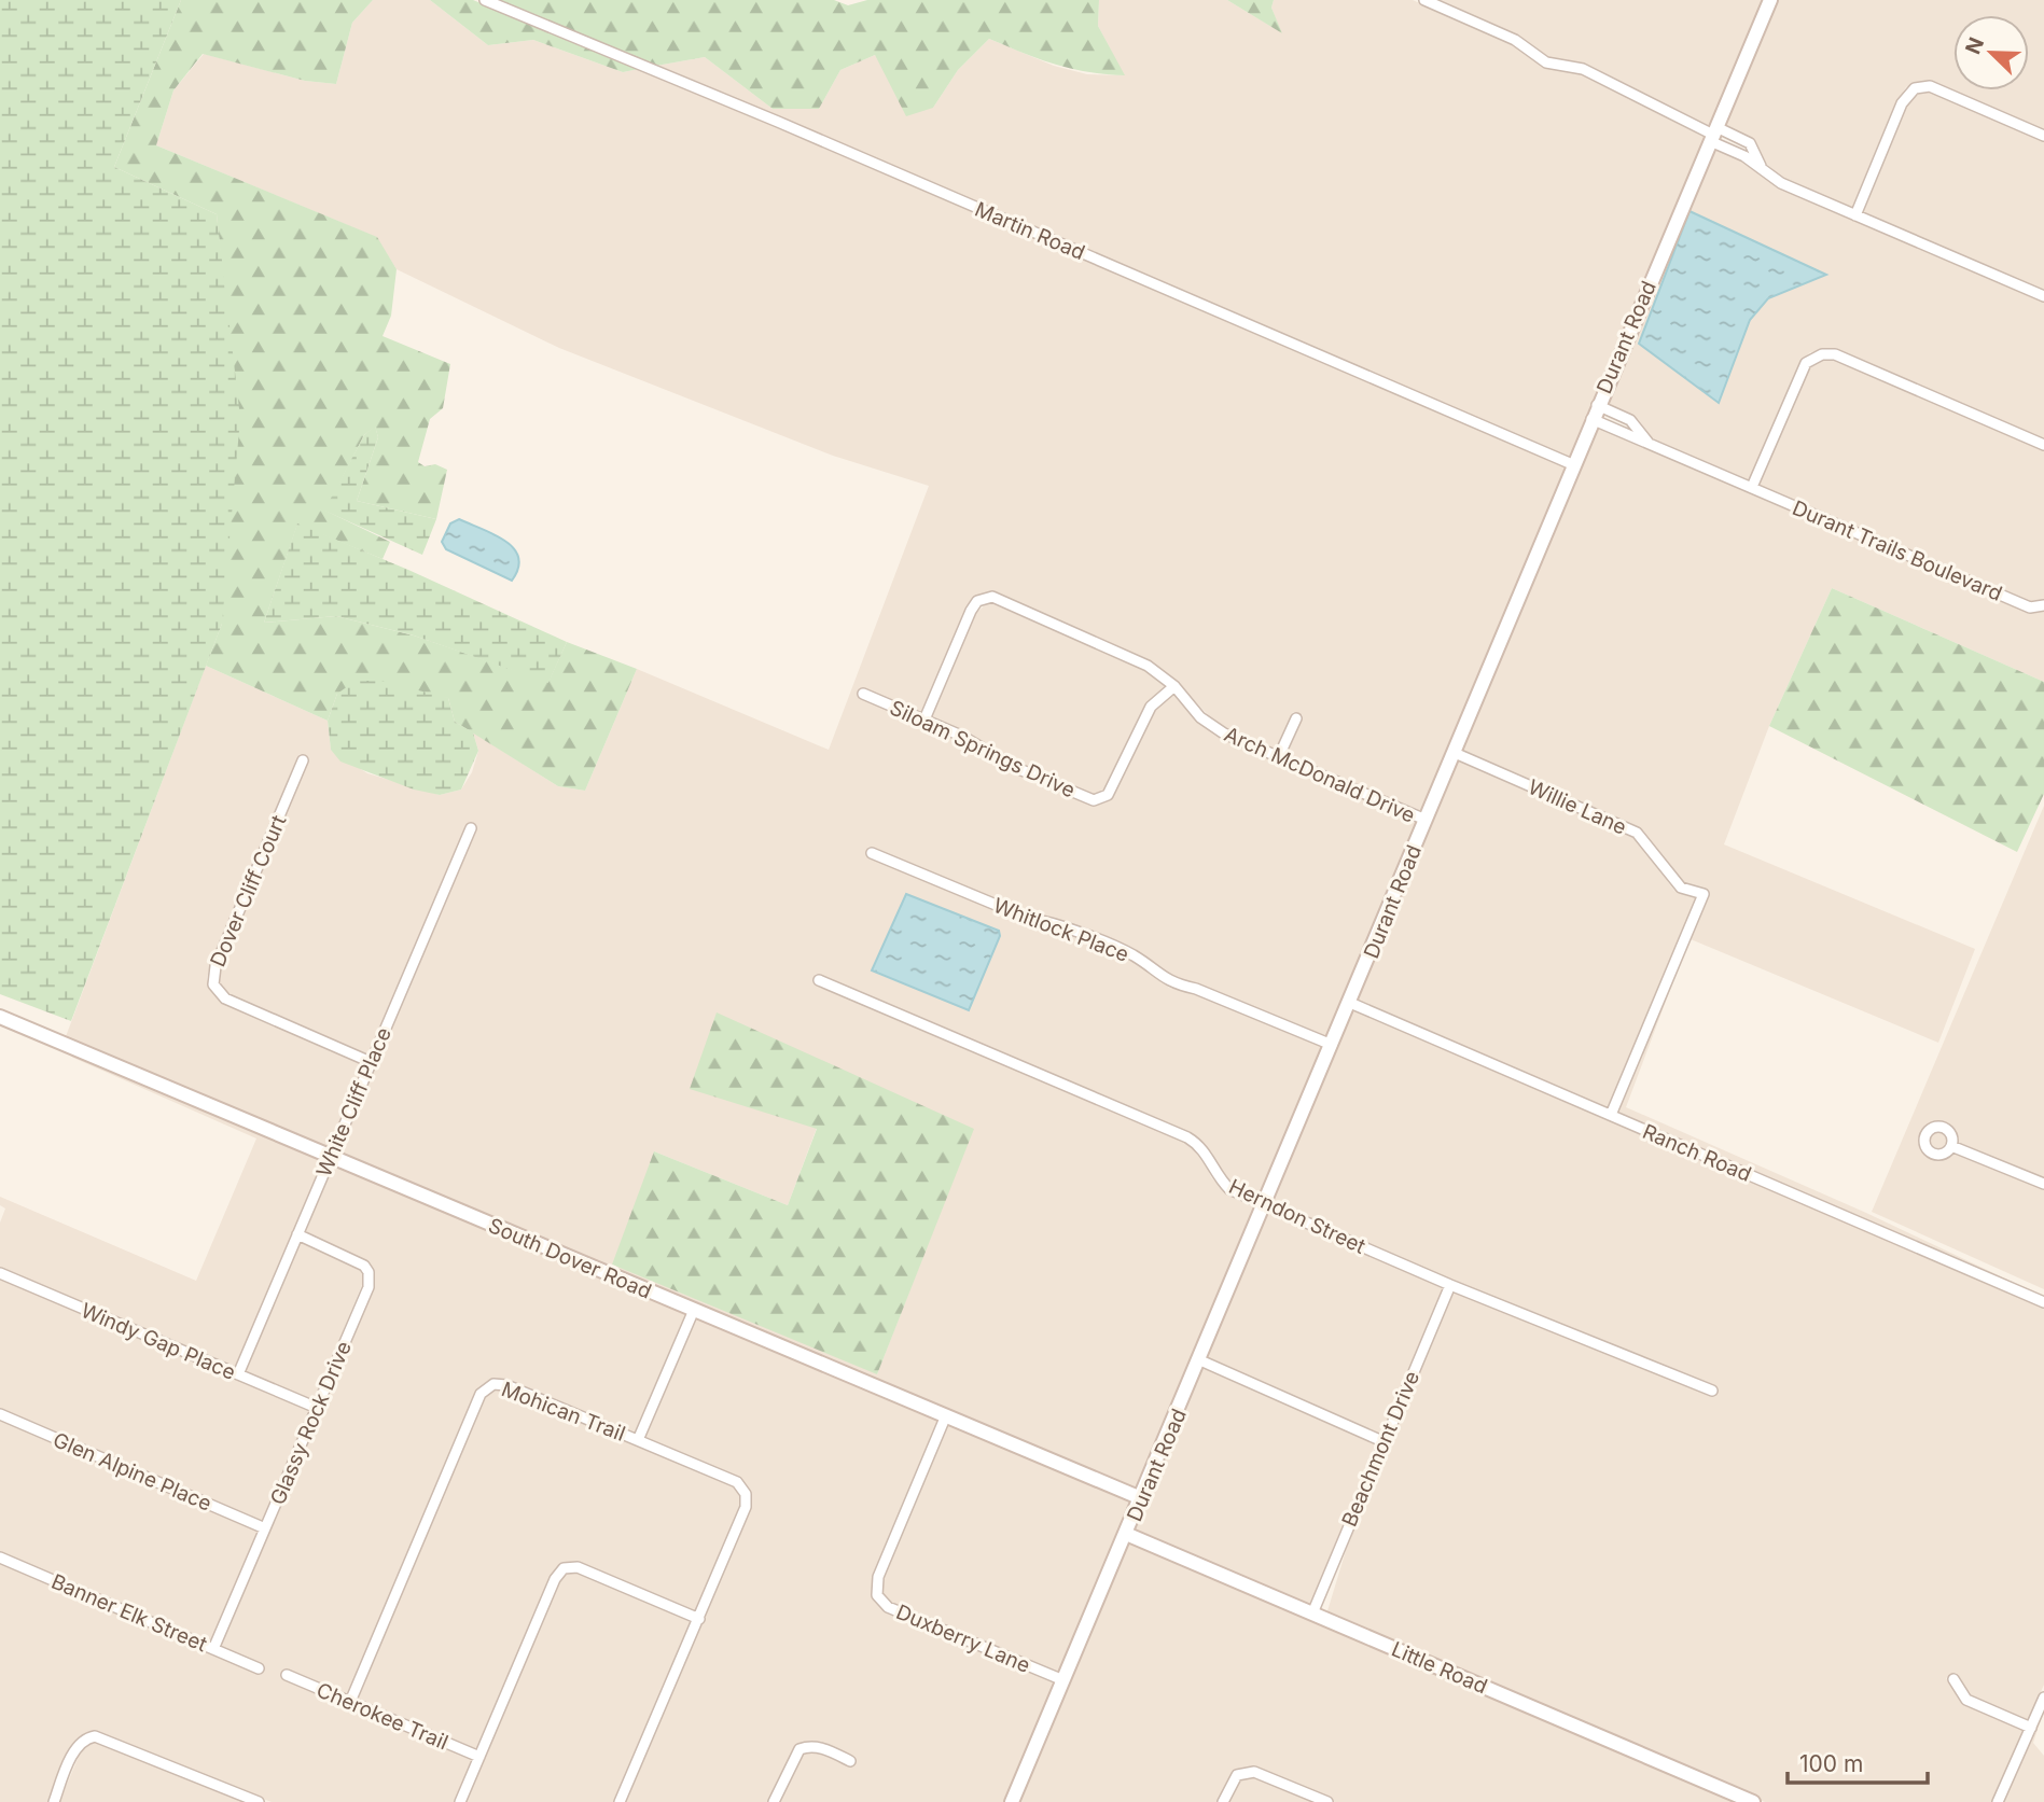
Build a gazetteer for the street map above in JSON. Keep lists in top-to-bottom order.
{
  "streets": {
    "street": [
      "Martin Road",
      "Durant Road",
      "Durant Trails Boulevard",
      "Siloam Springs Drive",
      "Arch McDonald Drive",
      "Willie Lane",
      "Dover Cliff Court",
      "Whitlock Place",
      "White Cliff Place",
      "Ranch Road",
      "Herndon Street",
      "South Dover Road",
      "Windy Gap Place",
      "Mohican Trail",
      "Glassy Rock Drive",
      "Beachmont Drive",
      "Glen Alpine Place",
      "Banner Elk Street",
      "Duxberry Lane",
      "Little Road",
      "Cherokee Trail"
    ]
  },
  "crossings": [
    ["Martin Road", "Durant Road"],
    ["Durant Road", "Durant Trails Boulevard"],
    ["Durant Road", "Arch McDonald Drive"],
    ["Durant Road", "Willie Lane"],
    ["Durant Road", "Whitlock Place"],
    ["Durant Road", "Ranch Road"],
    ["Durant Road", "Herndon Street"],
    ["Durant Road", "South Dover Road"],
    ["Durant Road", "Duxberry Lane"],
    ["Durant Road", "Little Road"],
    ["Siloam Springs Drive", "Arch McDonald Drive"],
    ["Willie Lane", "Ranch Road"],
    ["Dover Cliff Court", "White Cliff Place"],
    ["White Cliff Place", "South Dover Road"],
    ["White Cliff Place", "Windy Gap Place"],
    ["White Cliff Place", "Glassy Rock Drive"],
    ["Herndon Street", "Beachmont Drive"],
    ["South Dover Road", "Duxberry Lane"],
    ["Windy Gap Place", "Glassy Rock Drive"],
    ["Mohican Trail", "Cherokee Trail"],
    ["Glassy Rock Drive", "Glen Alpine Place"],
    ["Glassy Rock Drive", "Banner Elk Street"],
    ["Beachmont Drive", "Little Road"]
  ],
  "scale_bar": "100 m",
  "north": "top left"
}
